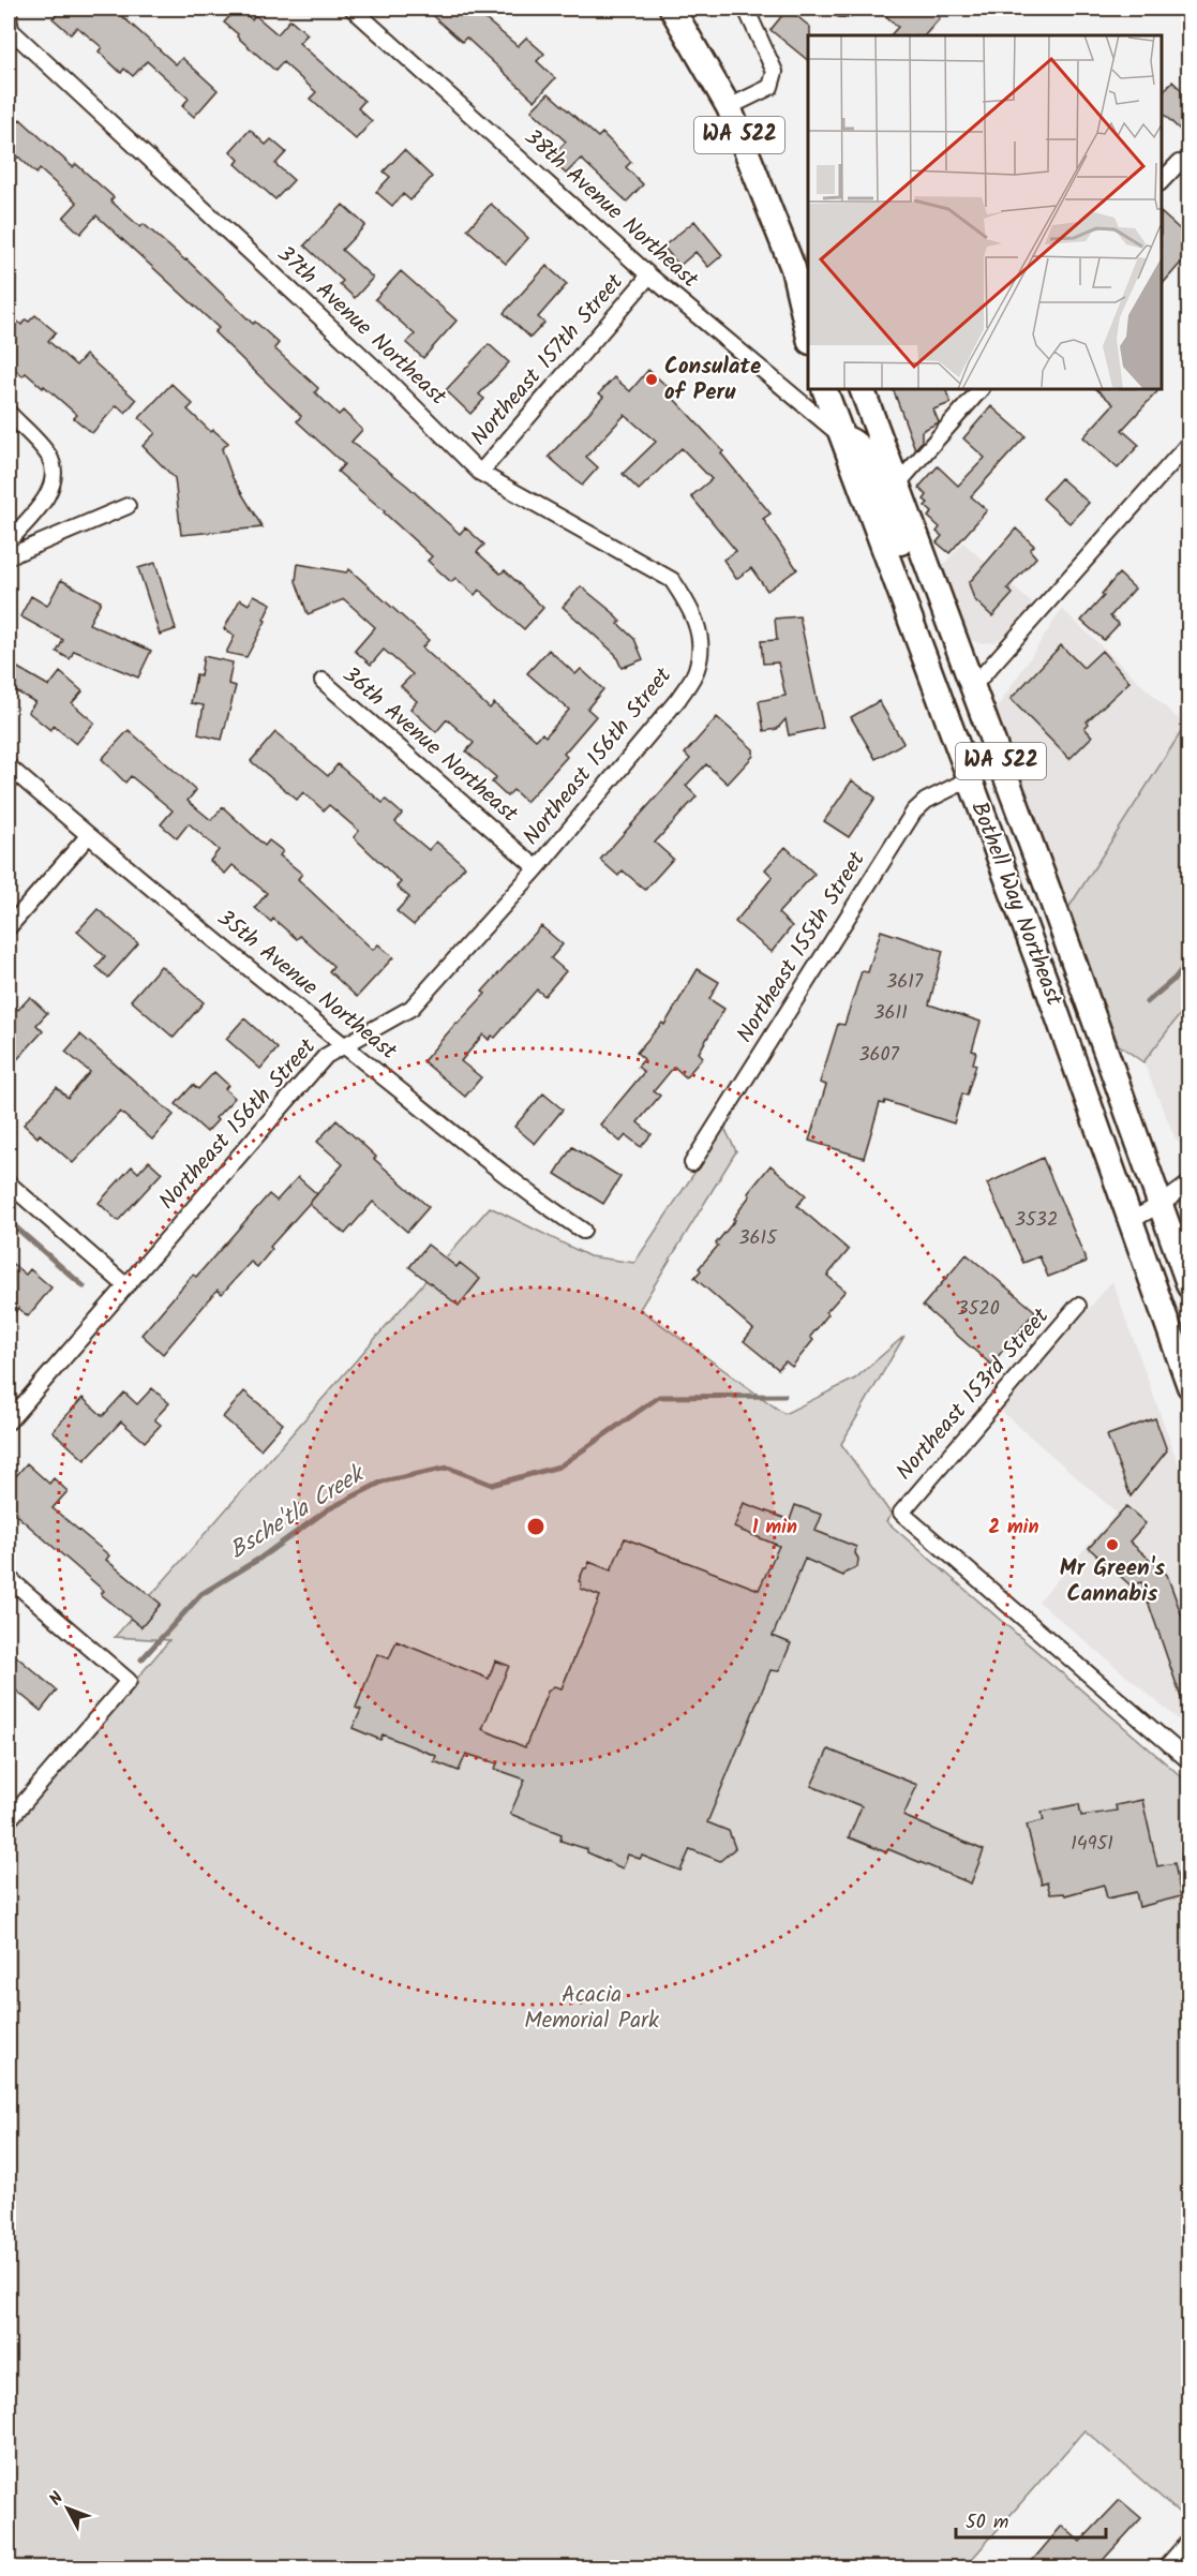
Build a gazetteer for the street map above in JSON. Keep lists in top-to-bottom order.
{
  "streets": {
    "main road": ["WA 522", "Bothell Way Northeast"],
    "street": [
      "38th Avenue Northeast",
      "37th Avenue Northeast",
      "Northeast 157th Street",
      "36th Avenue Northeast",
      "Northeast 156th Street",
      "Northeast 155th Street",
      "35th Avenue Northeast",
      "Northeast 153rd Street"
    ]
  },
  "crossings": [
    ["38th Avenue Northeast", "Northeast 157th Street"],
    ["38th Avenue Northeast", "Bothell Way Northeast"],
    ["37th Avenue Northeast", "Northeast 157th Street"],
    ["37th Avenue Northeast", "Northeast 156th Street"],
    ["36th Avenue Northeast", "Northeast 156th Street"],
    ["Northeast 156th Street", "35th Avenue Northeast"],
    ["Bothell Way Northeast", "Northeast 155th Street"]
  ],
  "water": ["Bsche'tla Creek"],
  "parks": ["Acacia Memorial Park"],
  "places": ["Consulate of Peru", "Mr Green's Cannabis"],
  "house_numbers": [
    "3617",
    "3611",
    "3607",
    "3532",
    "3615",
    "3520",
    "14951"
  ],
  "scale_bar": "50 m",
  "north": "top left",
  "rings": ["1 min", "2 min"]
}
